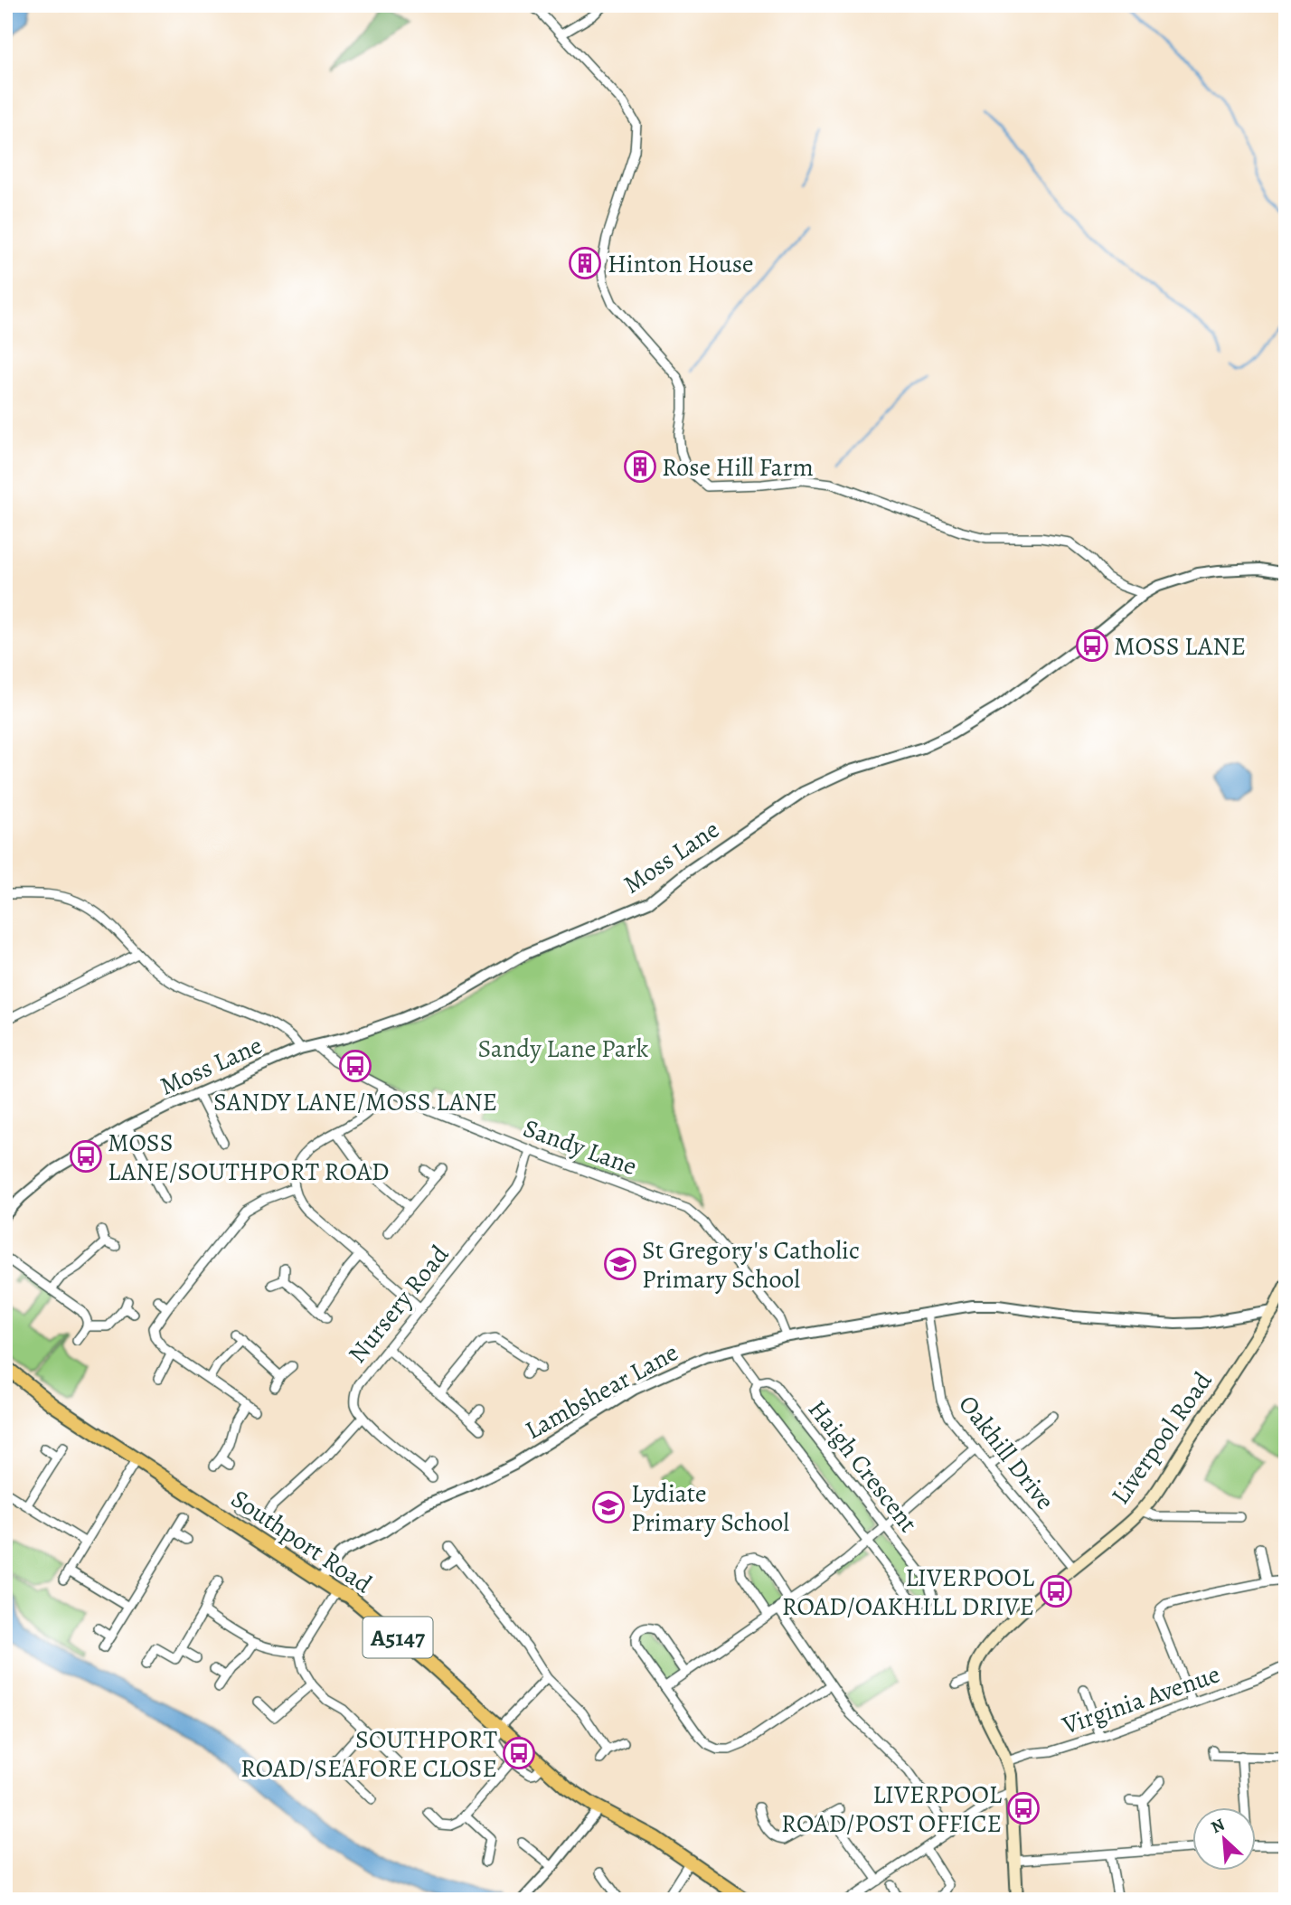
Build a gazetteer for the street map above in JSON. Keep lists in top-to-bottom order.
{
  "streets": {
    "main road": ["Liverpool Road", "Southport Road", "A5147"],
    "street": [
      "Moss Lane",
      "Sandy Lane",
      "Nursery Road",
      "Lambshear Lane",
      "Oakhill Drive",
      "Haigh Crescent",
      "Virginia Avenue"
    ]
  },
  "crossings": [
    ["Moss Lane", "Sandy Lane"],
    ["Sandy Lane", "Nursery Road"],
    ["Sandy Lane", "Lambshear Lane"],
    ["Lambshear Lane", "Liverpool Road"],
    ["Lambshear Lane", "Oakhill Drive"],
    ["Lambshear Lane", "Haigh Crescent"],
    ["Lambshear Lane", "Southport Road"],
    ["Liverpool Road", "Oakhill Drive"]
  ],
  "parks": ["Sandy Lane Park"],
  "places": {
    "building": ["Hinton House", "Rose Hill Farm"],
    "bus stop": [
      "MOSS LANE",
      "SANDY LANE/MOSS LANE",
      "MOSS LANE/SOUTHPORT ROAD",
      "LIVERPOOL ROAD/OAKHILL DRIVE",
      "SOUTHPORT ROAD/SEAFORE CLOSE",
      "LIVERPOOL ROAD/POST OFFICE"
    ],
    "school or university": ["St Gregory's Catholic Primary School", "Lydiate Primary School"]
  },
  "north": "top left"
}
